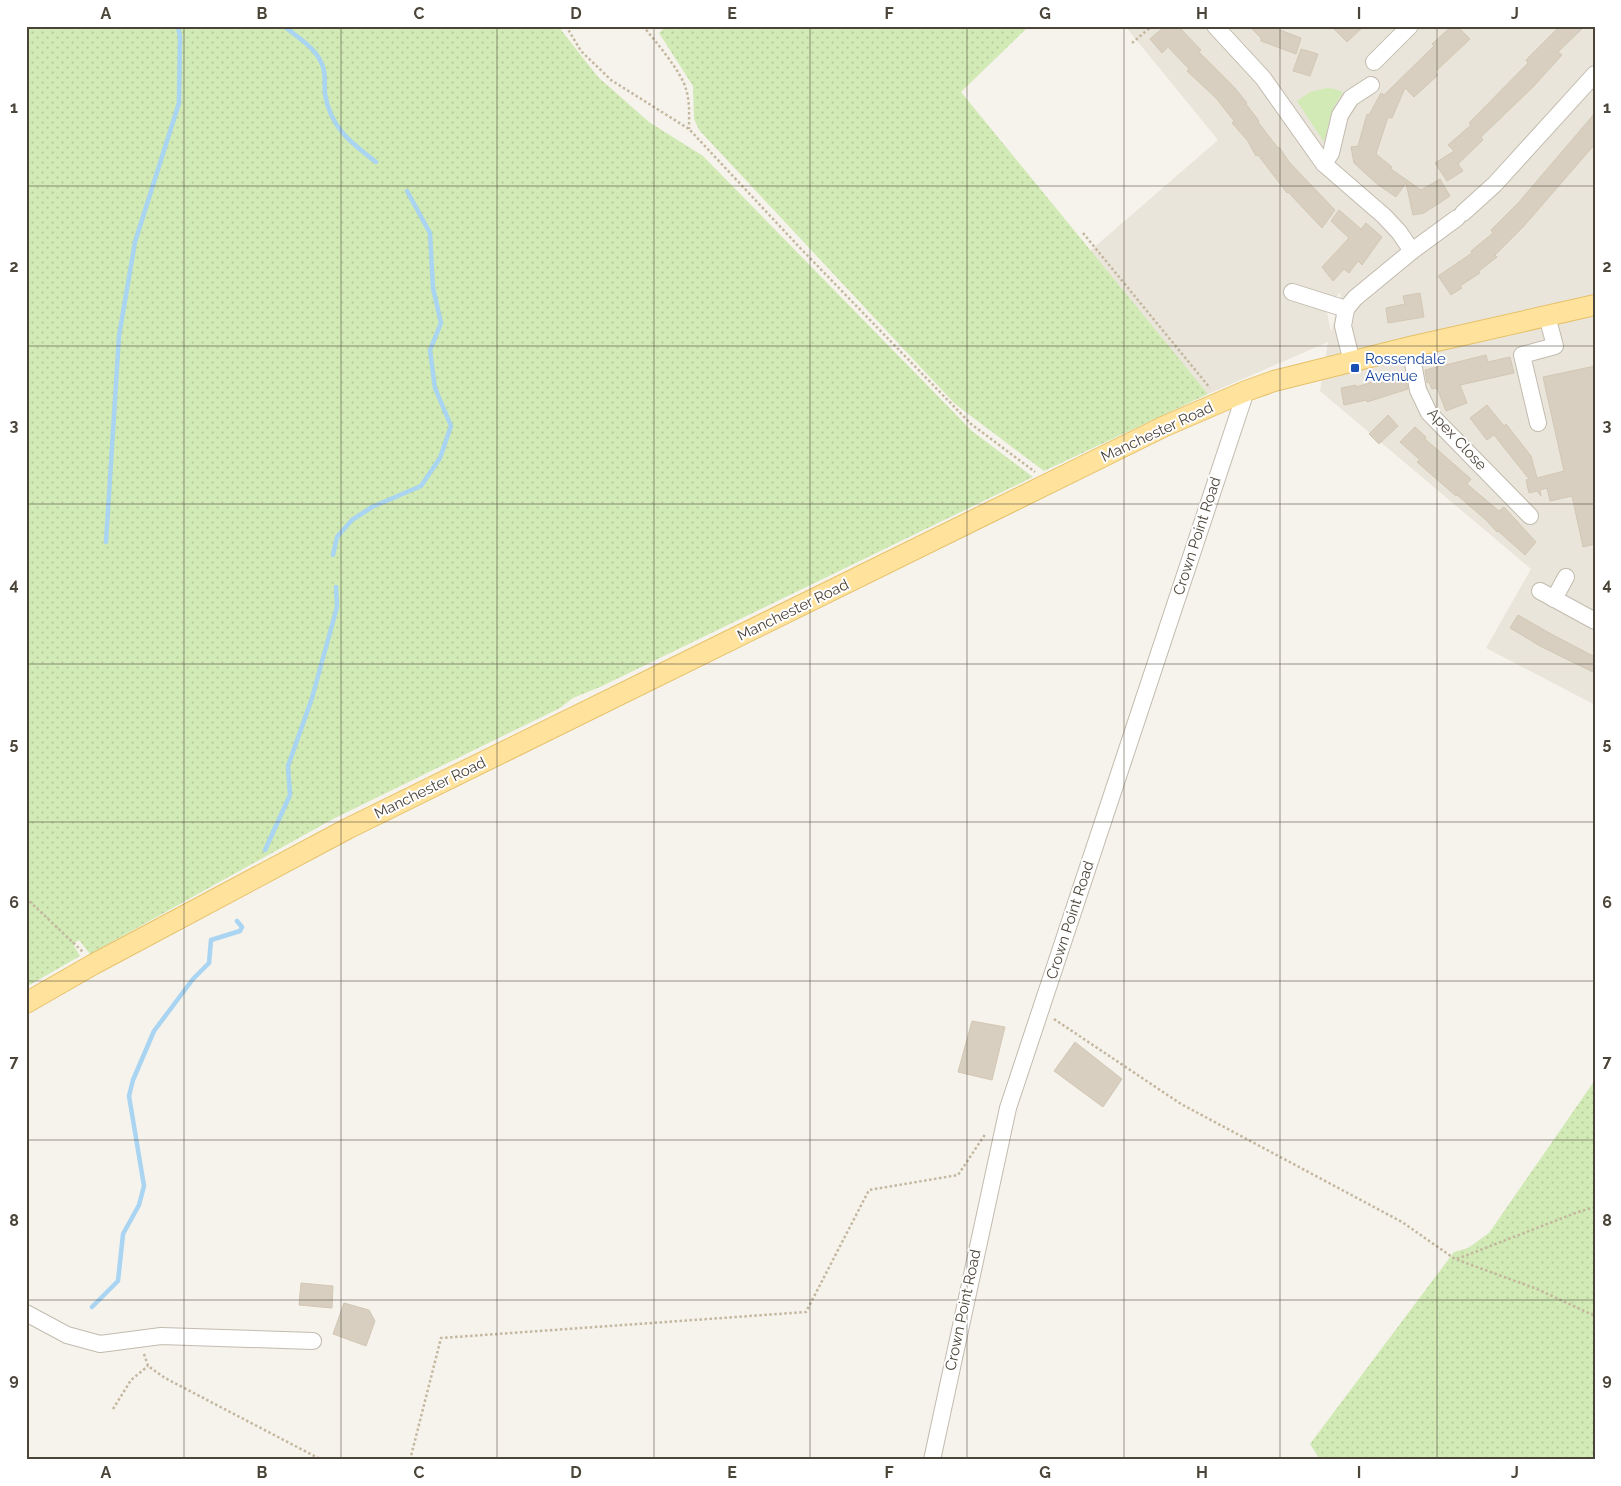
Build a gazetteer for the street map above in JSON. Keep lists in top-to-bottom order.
{
  "streets": {
    "main road": ["Manchester Road"],
    "street": ["Apex Close", "Crown Point Road"]
  },
  "crossings": [
    ["Manchester Road", "Apex Close"],
    ["Manchester Road", "Crown Point Road"]
  ],
  "places": {
    "transit": ["Rossendale Avenue"]
  },
  "grid": {
    "columns": [
      "A",
      "B",
      "C",
      "D",
      "E",
      "F",
      "G",
      "H",
      "I",
      "J"
    ],
    "rows": [
      "1",
      "2",
      "3",
      "4",
      "5",
      "6",
      "7",
      "8",
      "9"
    ]
  }
}
